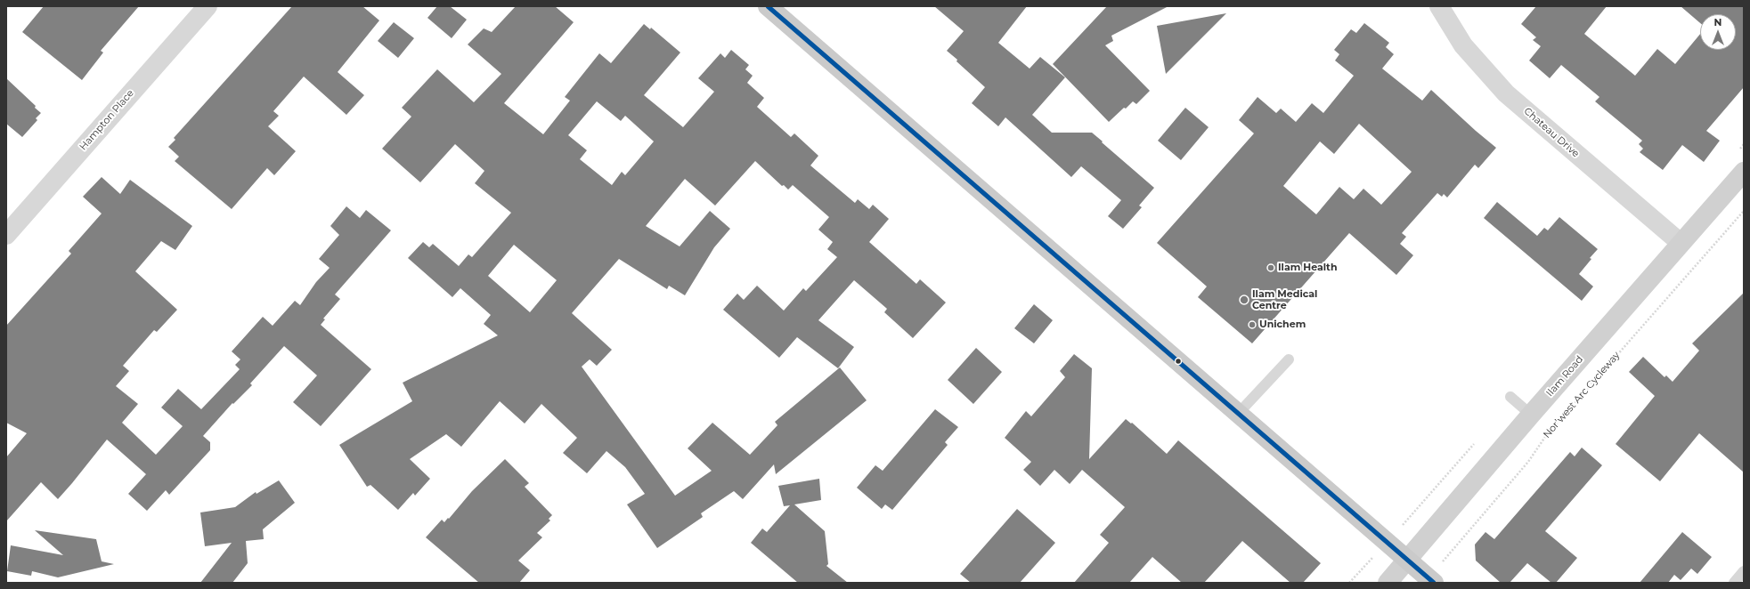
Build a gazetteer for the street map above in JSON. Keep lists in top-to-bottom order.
{
  "streets": {
    "street": ["Hampton Place", "Chateau Drive", "Ilam Road"],
    "path": ["Nor’west Arc Cycleway"]
  },
  "crossings": [
    ["Chateau Drive", "Ilam Road"]
  ],
  "places": ["Ilam Health", "Ilam Medical Centre", "Unichem"],
  "north": "top"
}
